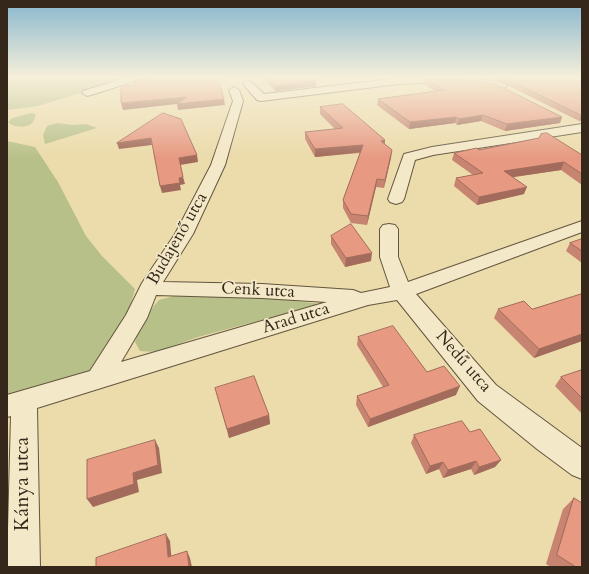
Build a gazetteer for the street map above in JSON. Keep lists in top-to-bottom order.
{
  "streets": {
    "street": [
      "Budajenő utca",
      "Cenk utca",
      "Arad utca",
      "Nedű utca",
      "Kánya utca"
    ]
  },
  "crossings": [
    ["Budajenő utca", "Cenk utca"],
    ["Budajenő utca", "Arad utca"],
    ["Cenk utca", "Arad utca"],
    ["Arad utca", "Nedű utca"],
    ["Arad utca", "Kánya utca"]
  ]
}
